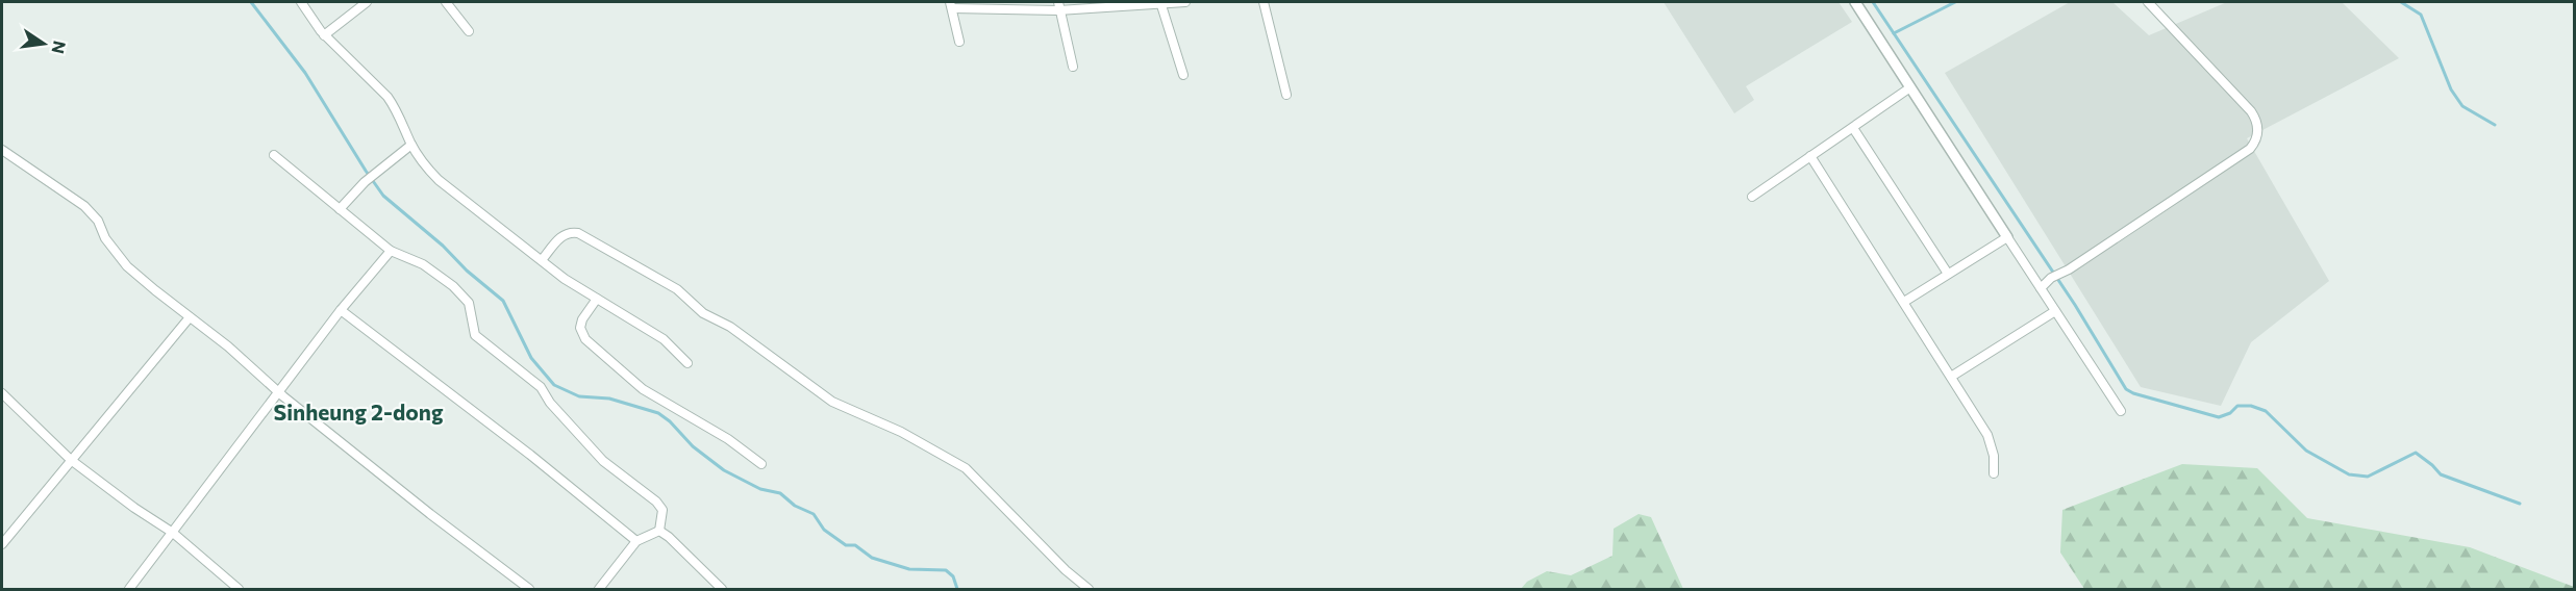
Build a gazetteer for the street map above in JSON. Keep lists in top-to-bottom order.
{
  "districts": ["Sinheung 2-dong"],
  "north": "right"
}
